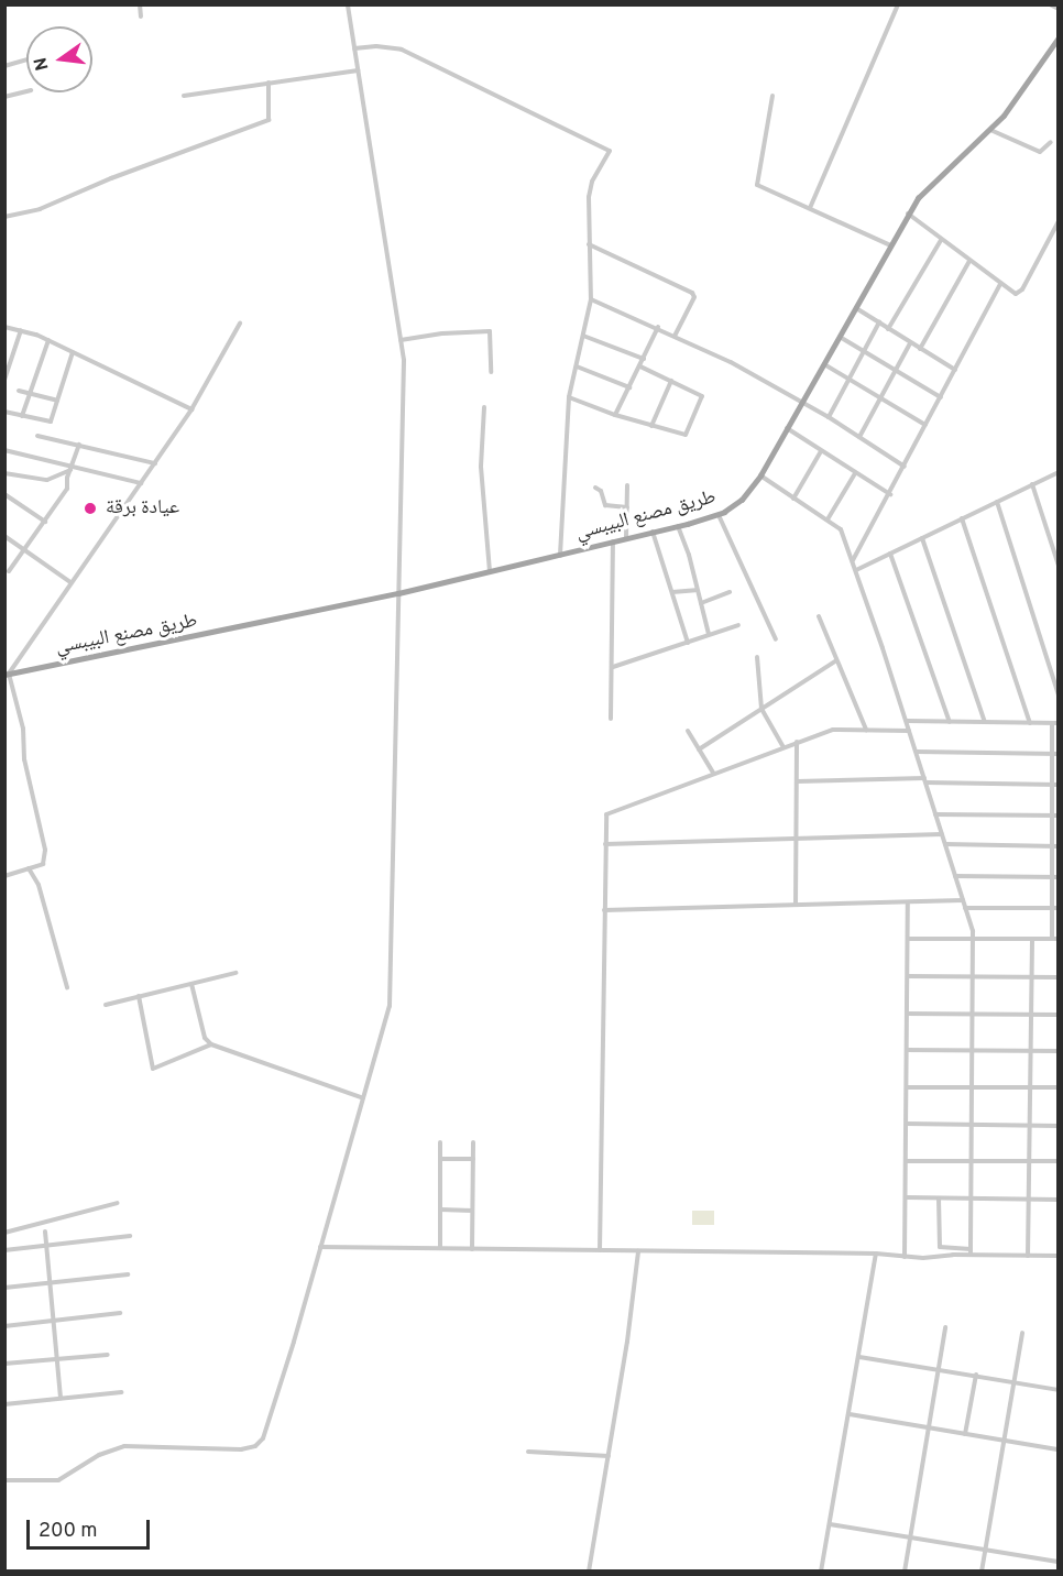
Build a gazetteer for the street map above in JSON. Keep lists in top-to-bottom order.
{
  "streets": {
    "main road": ["طريق مصنع البيبسي"]
  },
  "places": ["عيادة برقة"],
  "scale_bar": "200 m",
  "north": "left"
}
